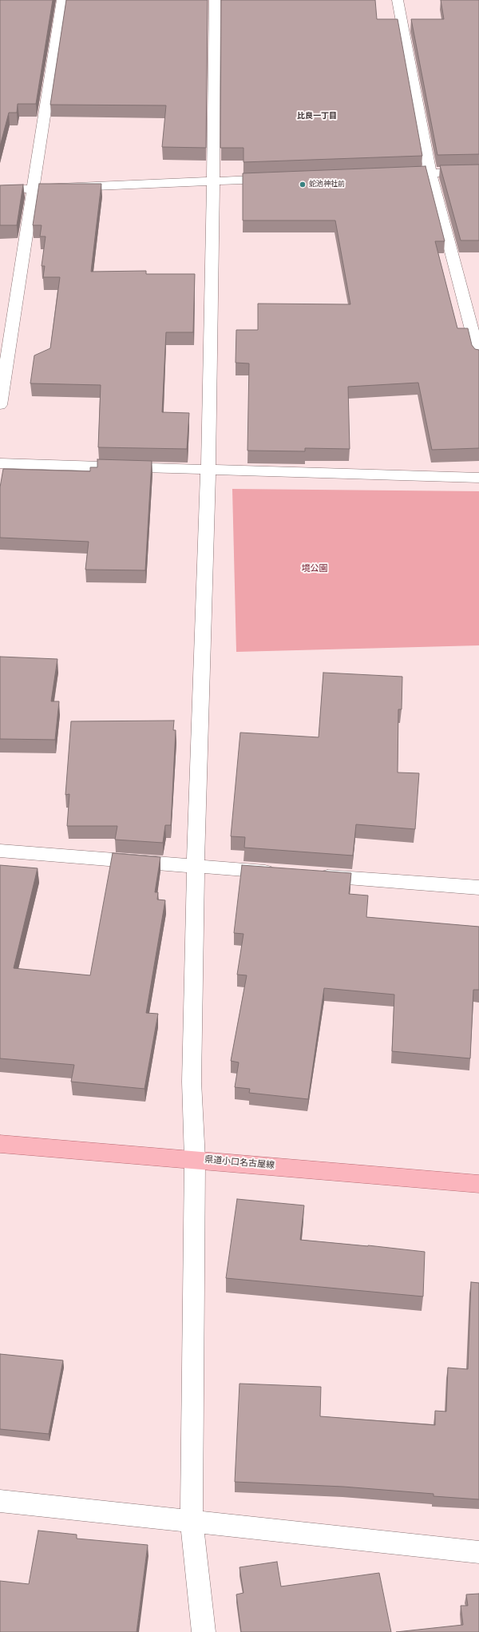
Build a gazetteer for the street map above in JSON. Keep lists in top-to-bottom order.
{
  "streets": {
    "main road": ["県道小口名古屋線"]
  },
  "districts": ["比良一丁目"],
  "parks": ["境公園"],
  "places": ["蛇池神社前"]
}
